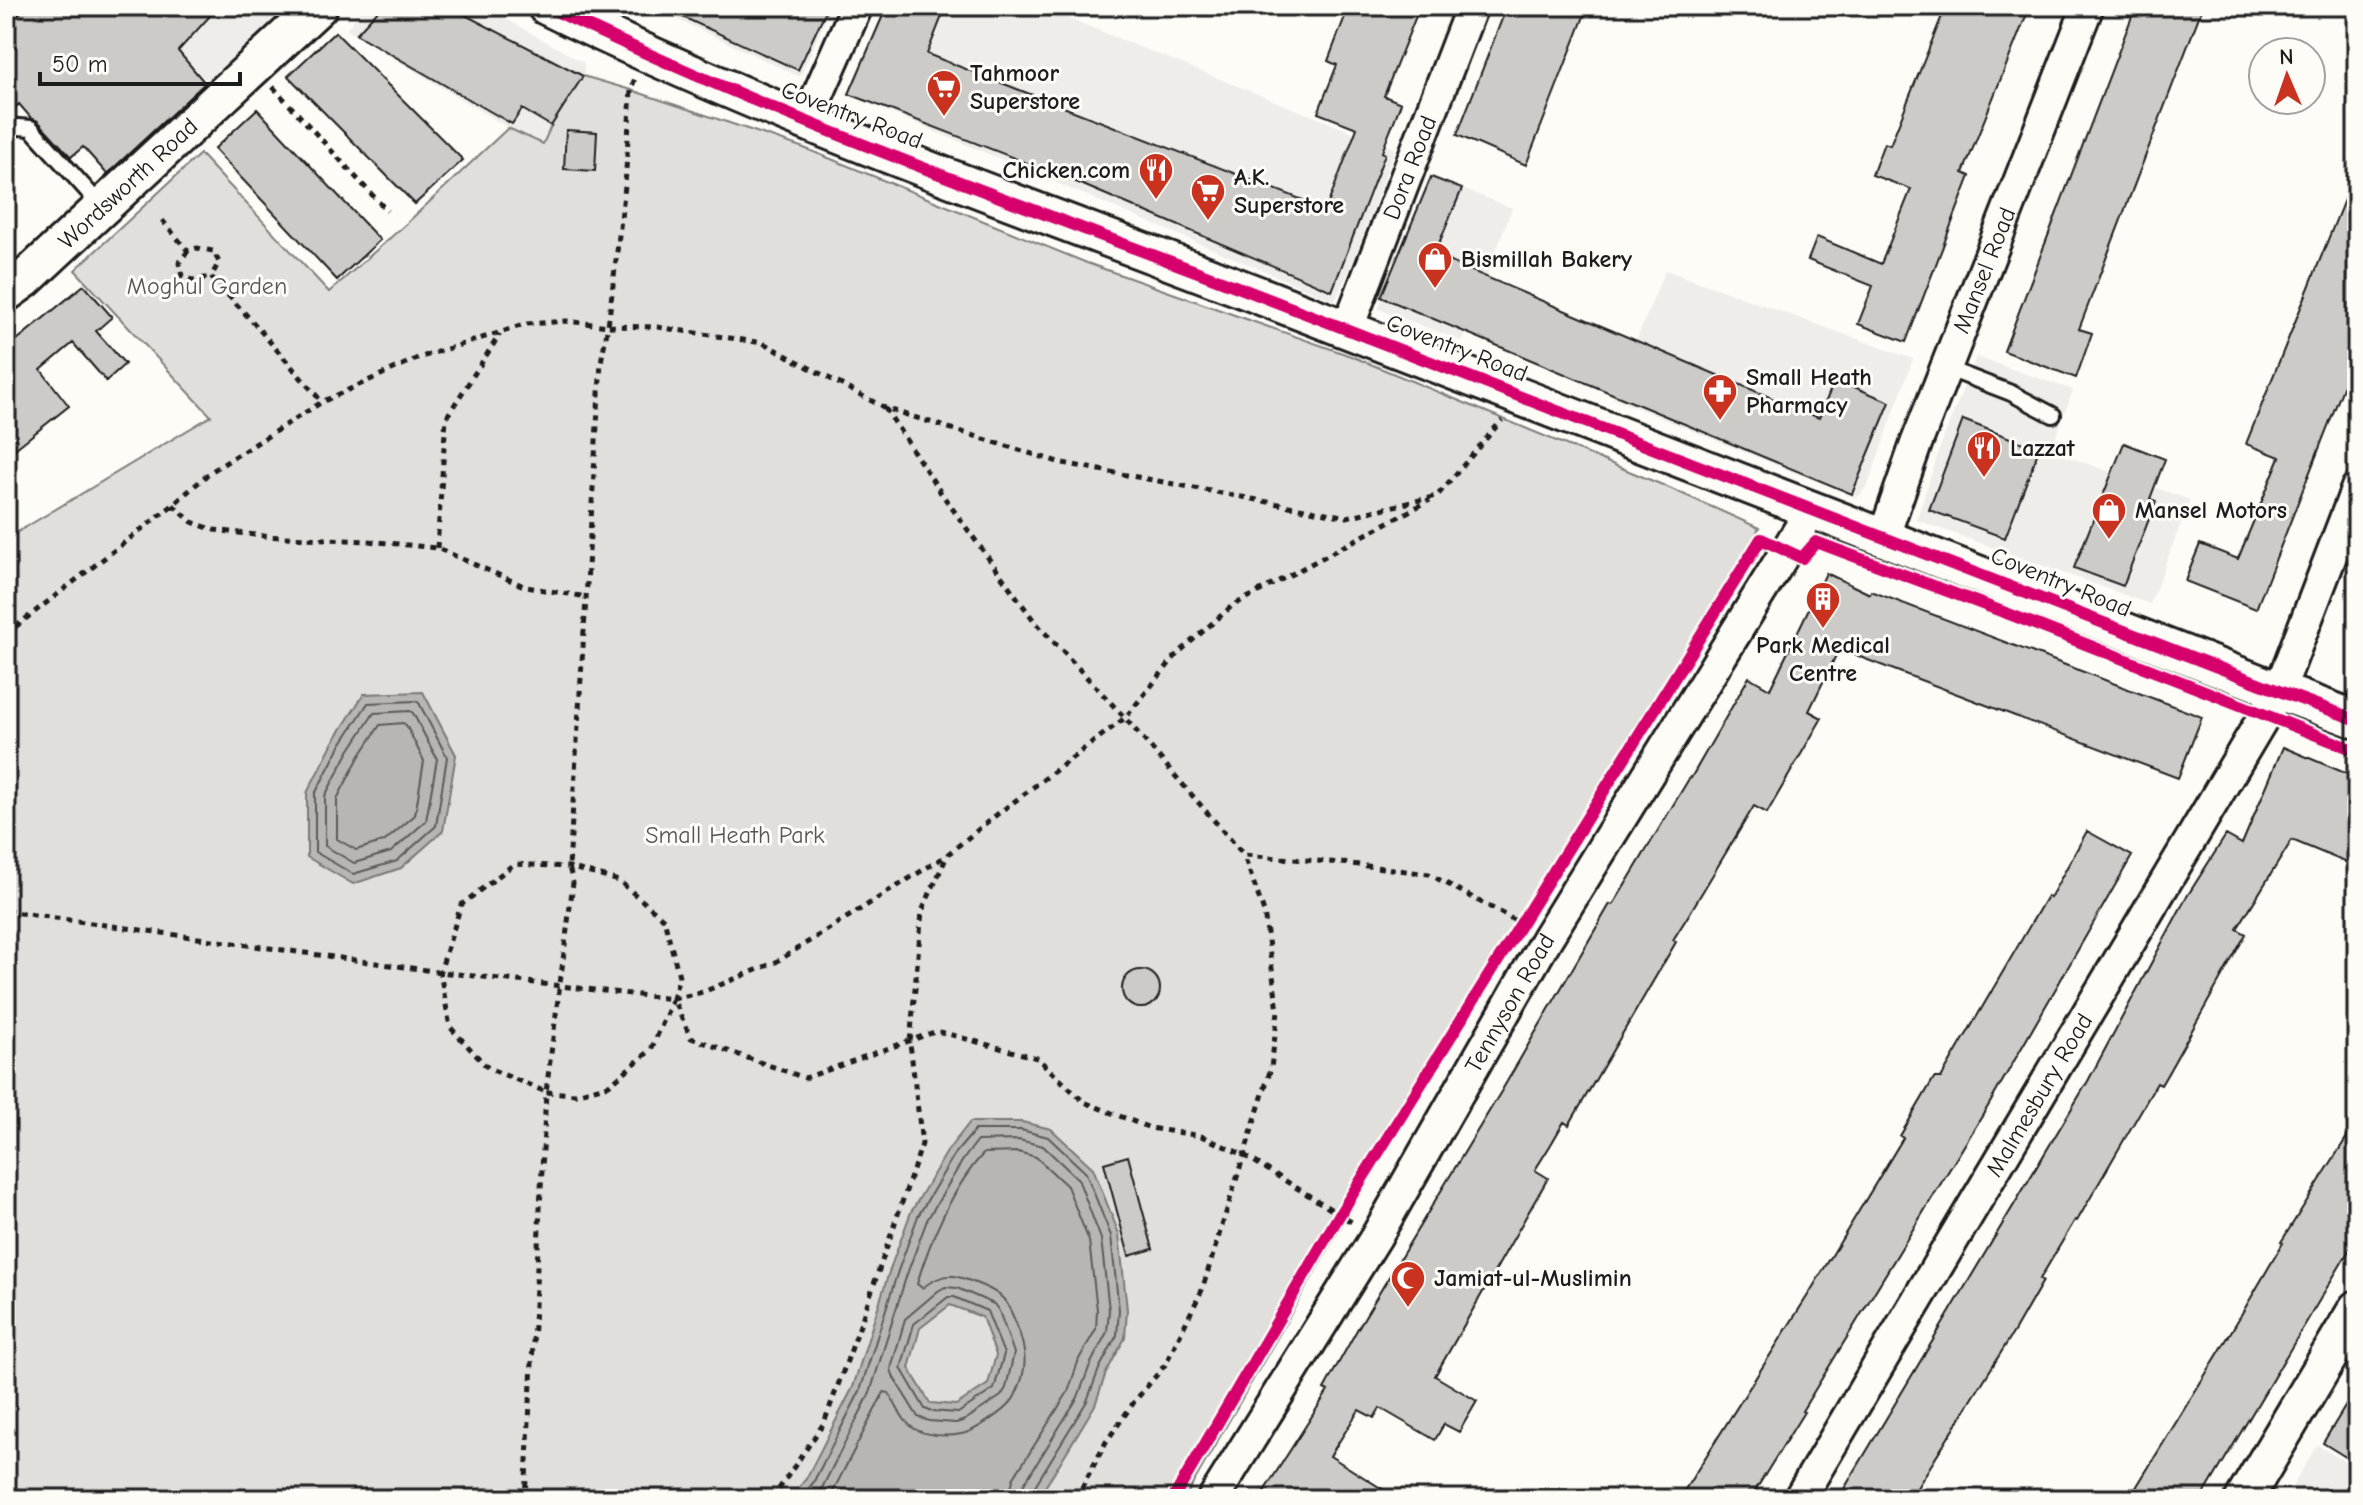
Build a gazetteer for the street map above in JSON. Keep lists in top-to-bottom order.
{
  "streets": {
    "street": [
      "Coventry Road",
      "Dora Road",
      "Wordsworth Road",
      "Mansel Road",
      "Tennyson Road",
      "Malmesbury Road"
    ]
  },
  "crossings": [
    ["Coventry Road", "Dora Road"],
    ["Coventry Road", "Mansel Road"],
    ["Coventry Road", "Tennyson Road"],
    ["Coventry Road", "Malmesbury Road"]
  ],
  "parks": ["Moghul Garden", "Small Heath Park"],
  "places": {
    "supermarket": ["Tahmoor Superstore", "A.K. Superstore"],
    "restaurant": ["Chicken.com", "Lazzat"],
    "shop": ["Bismillah Bakery", "Mansel Motors"],
    "pharmacy": ["Small Heath Pharmacy"],
    "building": ["Park Medical Centre"],
    "mosque": ["Jamiat-ul-Muslimin"]
  },
  "scale_bar": "50 m",
  "north": "top"
}
